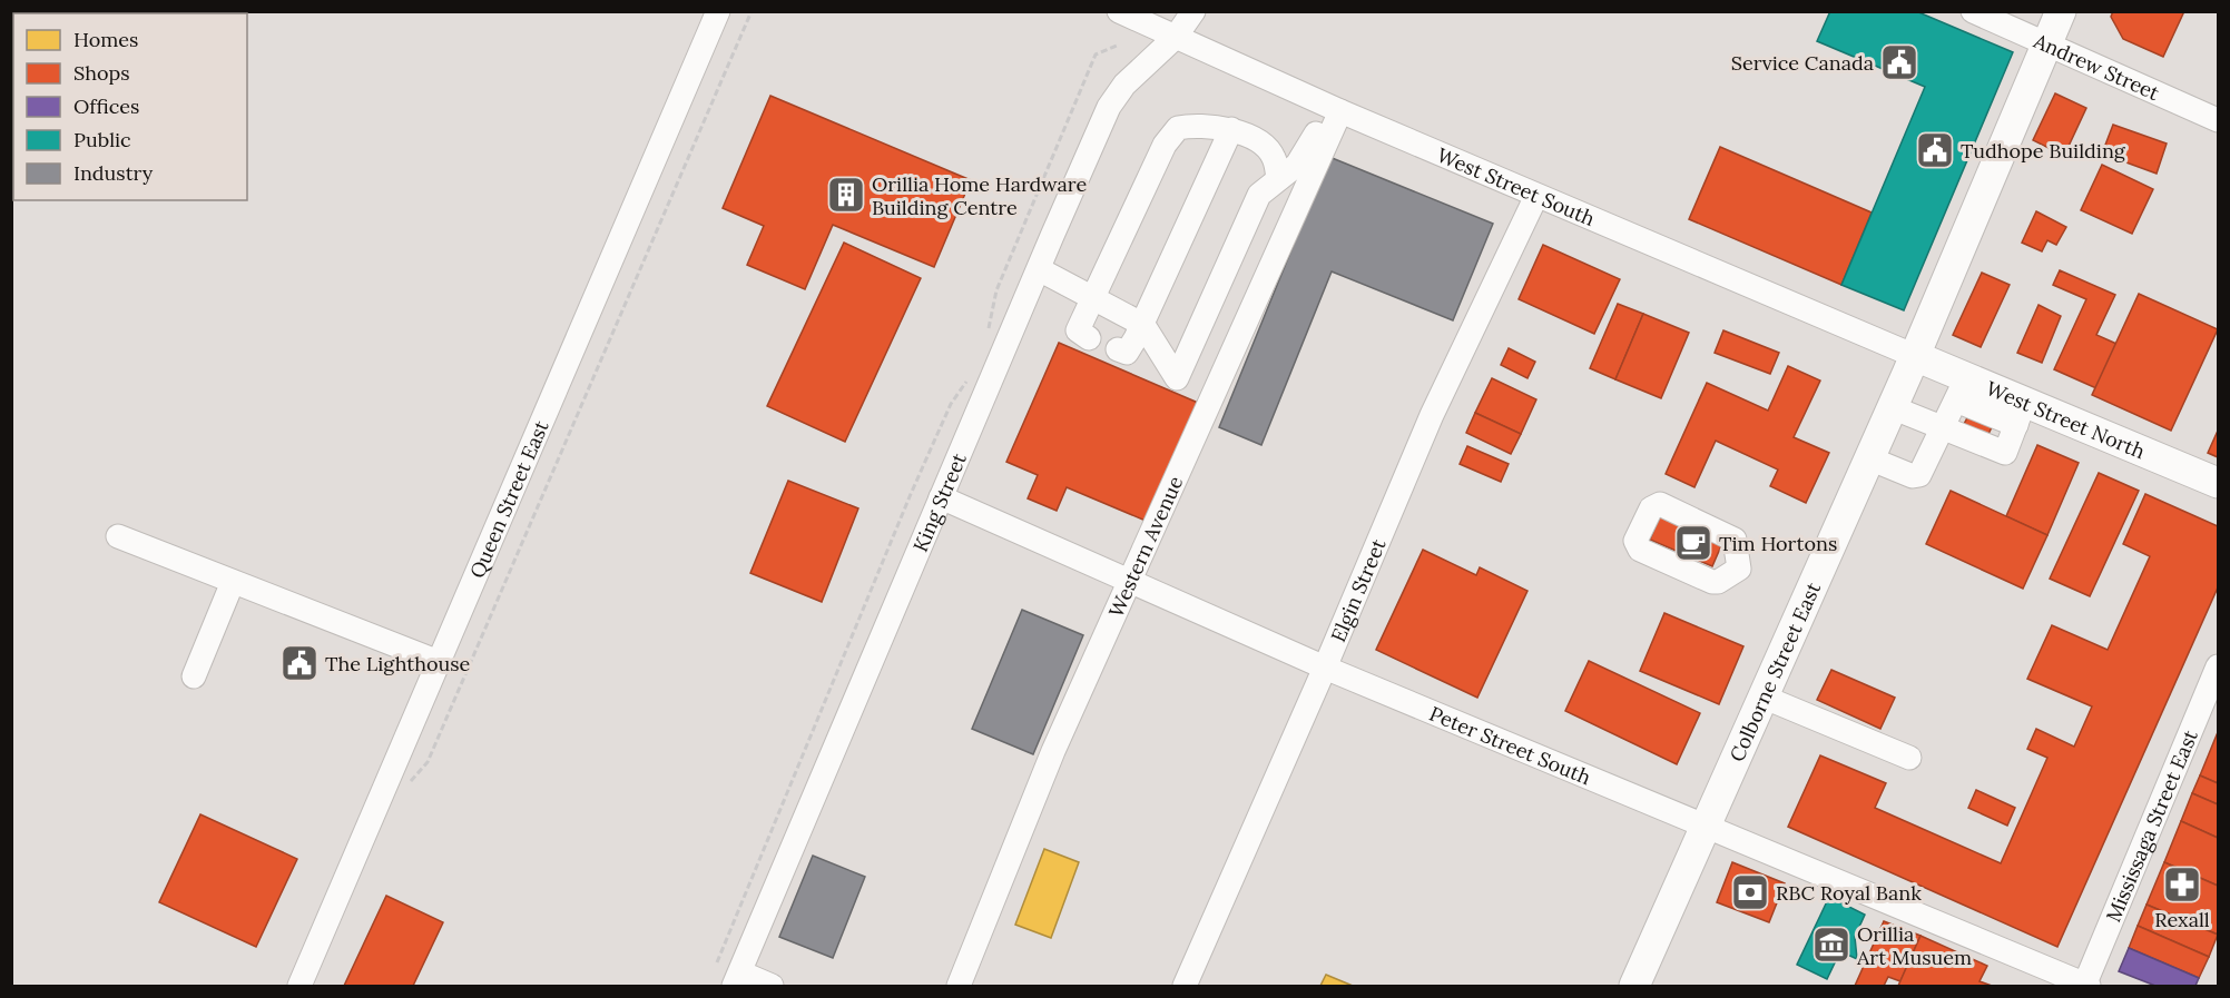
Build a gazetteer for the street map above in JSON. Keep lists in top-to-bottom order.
{
  "streets": {
    "main road": ["West Street North", "Colborne Street East"],
    "street": [
      "Andrew Street",
      "West Street South",
      "Queen Street East",
      "King Street",
      "Western Avenue",
      "Elgin Street",
      "Peter Street South",
      "Mississaga Street East"
    ]
  },
  "crossings": [
    ["Andrew Street", "Colborne Street East"],
    ["West Street South", "West Street North"],
    ["West Street South", "King Street"],
    ["West Street South", "Western Avenue"],
    ["West Street South", "Elgin Street"],
    ["West Street South", "Colborne Street East"],
    ["West Street North", "Colborne Street East"],
    ["King Street", "Peter Street South"],
    ["Western Avenue", "Peter Street South"],
    ["Elgin Street", "Peter Street South"],
    ["Colborne Street East", "Peter Street South"],
    ["Peter Street South", "Mississaga Street East"]
  ],
  "places": {
    "public building": ["Service Canada", "Tudhope Building", "The Lighthouse"],
    "building": ["Orillia Home Hardware Building Centre"],
    "cafe": ["Tim Hortons"],
    "pharmacy": ["Rexall"],
    "bank": ["RBC Royal Bank"],
    "museum": ["Orillia Art Musuem"]
  },
  "legend": [
    "Homes",
    "Shops",
    "Offices",
    "Public",
    "Industry"
  ]
}
